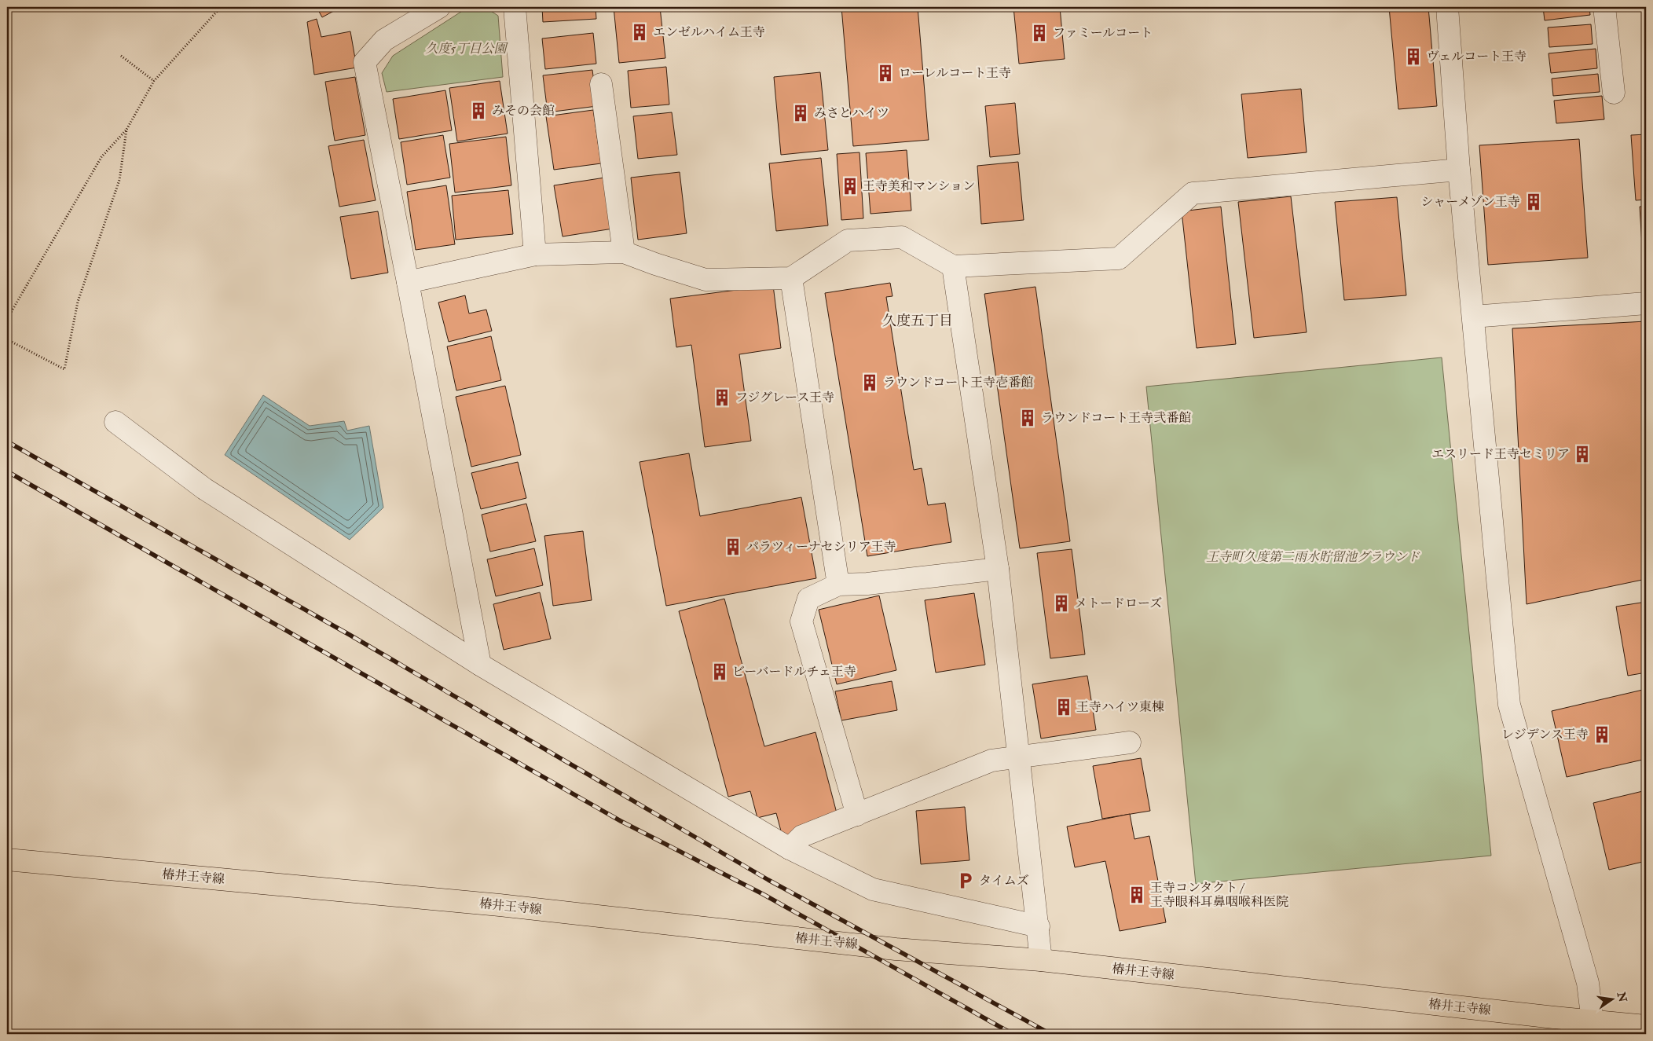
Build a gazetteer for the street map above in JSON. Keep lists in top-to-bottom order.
{
  "streets": {
    "main road": ["椿井王寺線"]
  },
  "districts": ["久度五丁目"],
  "parks": ["久度5丁目公園", "王寺町久度第二雨水貯留池グラウンド"],
  "places": {
    "building": [
      "エンゼルハイム王寺",
      "ファミールコート",
      "ヴェルコート王寺",
      "ローレルコート王寺",
      "みその会館",
      "みさとハイツ",
      "王寺美和マンション",
      "シャーメゾン王寺",
      "ラウンドコート王寺壱番館",
      "フジグレース王寺",
      "ラウンドコート王寺弐番館",
      "エスリード王寺セミリア",
      "パラツィーナセシリア王寺",
      "メトードローズ",
      "ビーバードルチェ王寺",
      "王寺ハイツ東棟",
      "レジデンス王寺",
      "王寺コンタクト / 王寺眼科耳鼻咽喉科医院"
    ],
    "parking": ["タイムズ"]
  },
  "north": "right"
}
